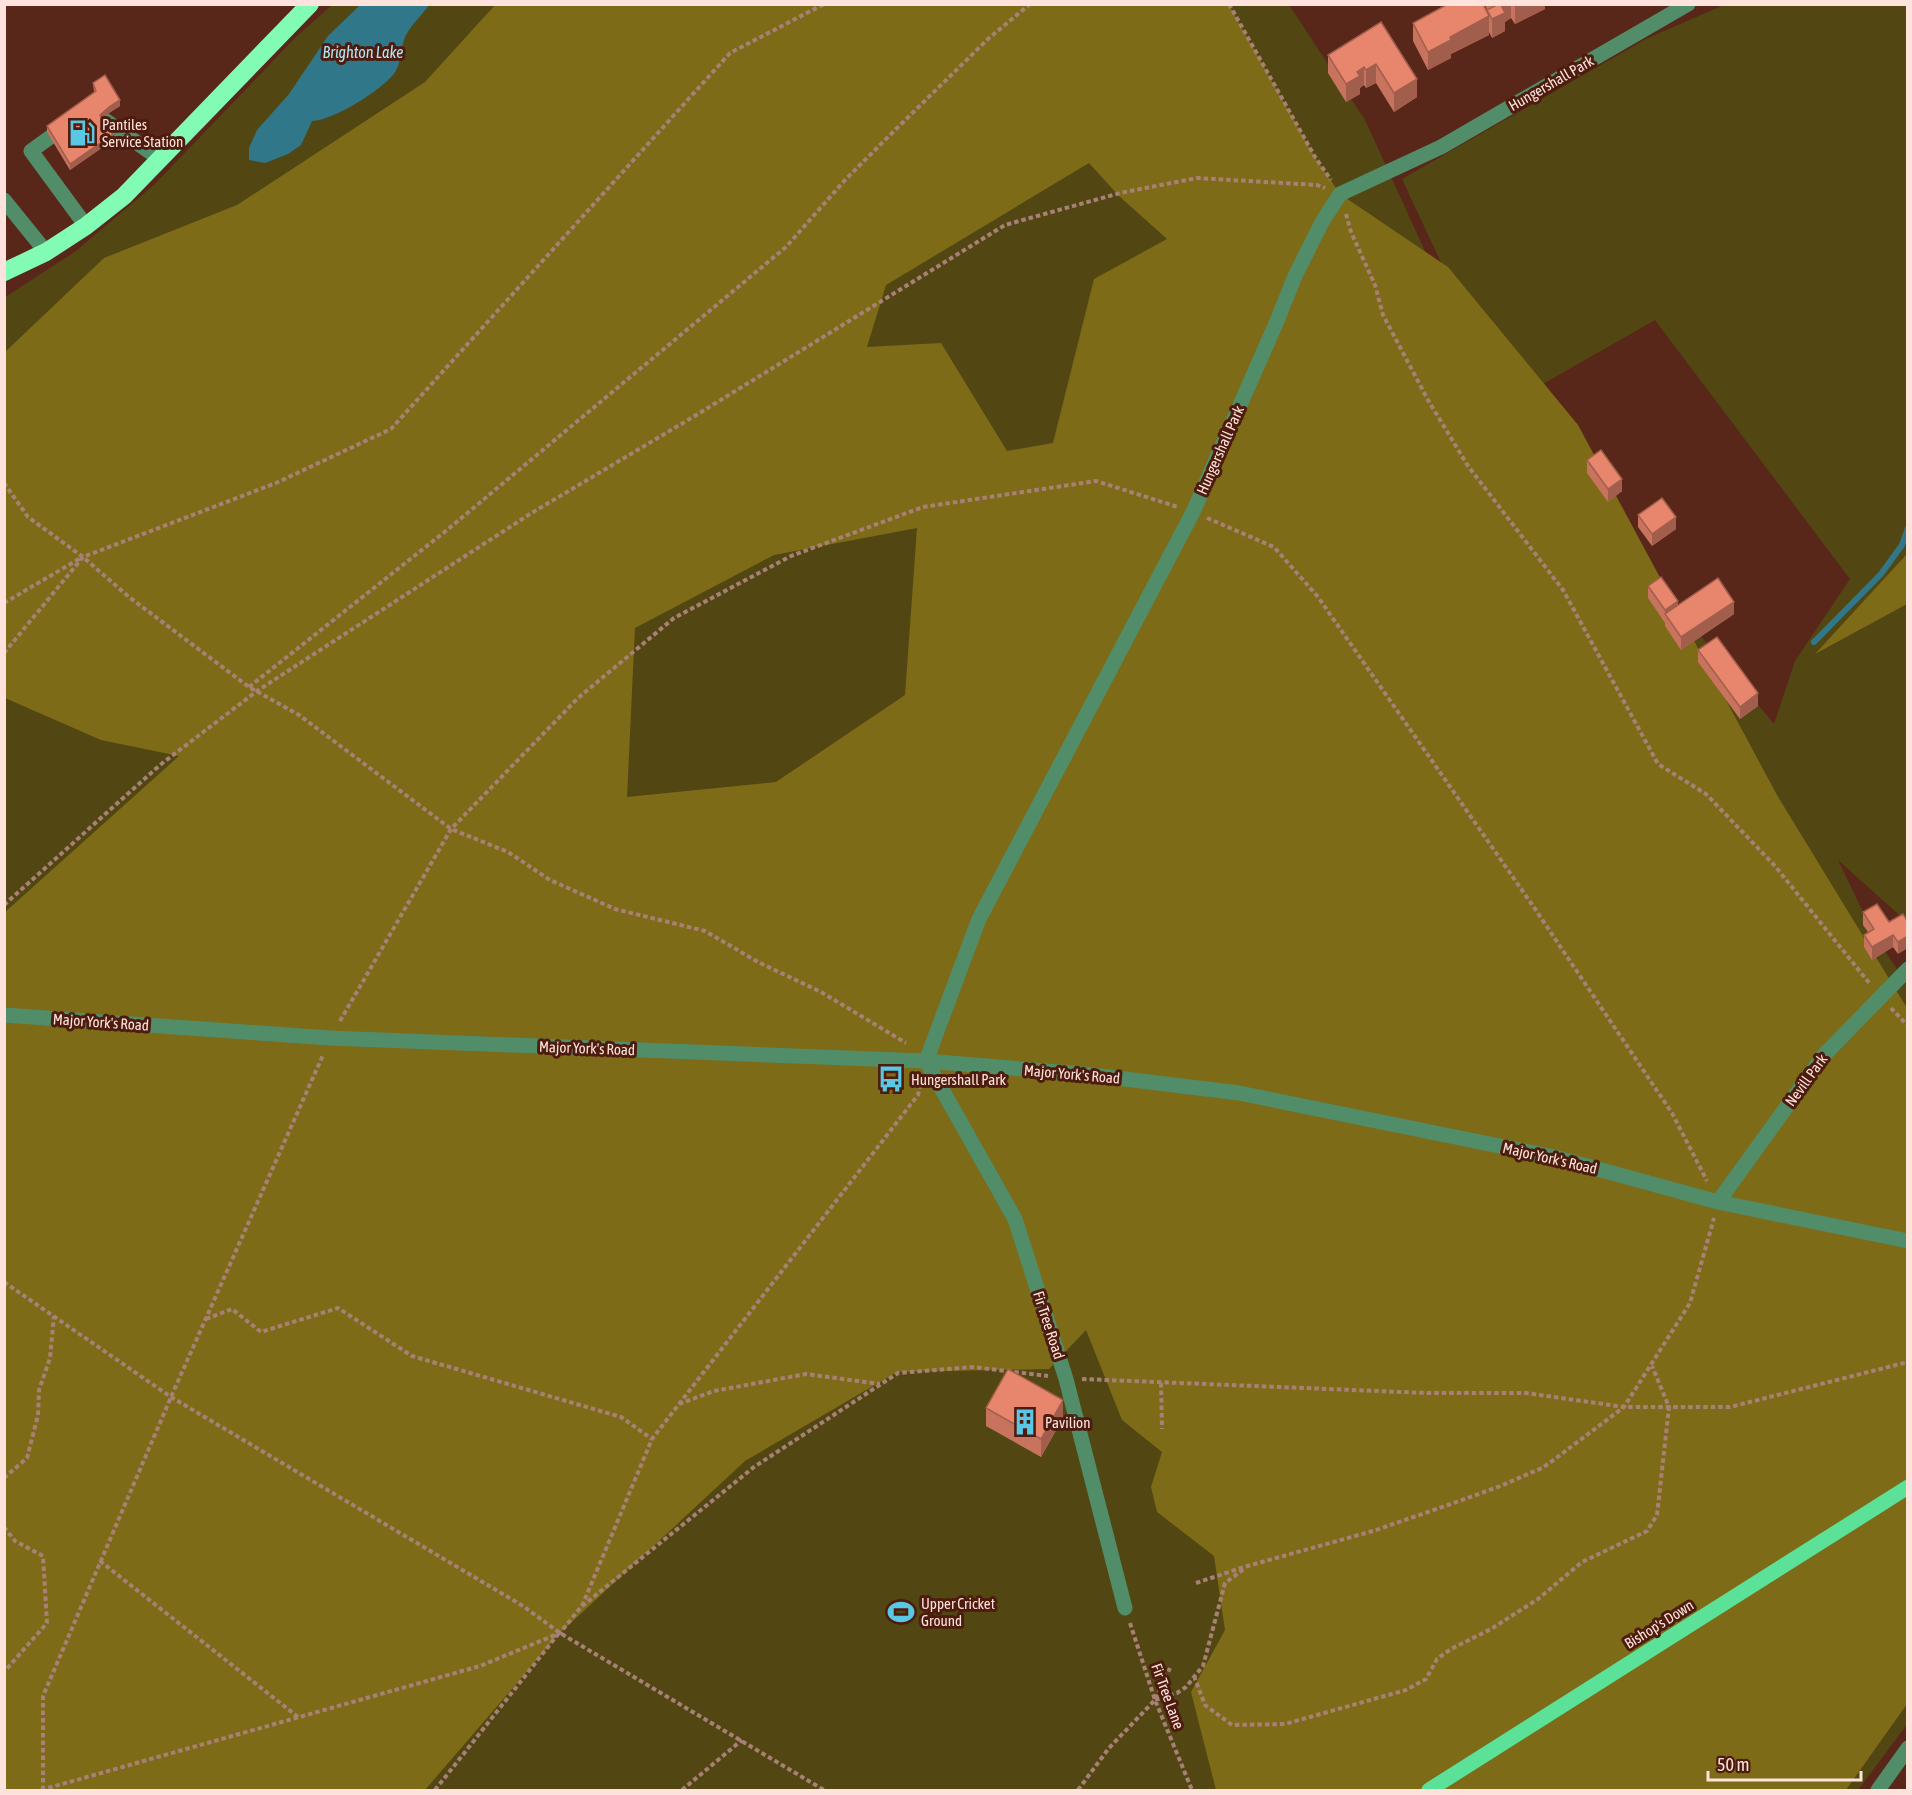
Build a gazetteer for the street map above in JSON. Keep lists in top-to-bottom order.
{
  "streets": {
    "main road": ["Bishop's Down"],
    "street": [
      "Hungershall Park",
      "Major York's Road",
      "Nevill Park",
      "Fir Tree Road"
    ],
    "path": ["Fir Tree Lane"]
  },
  "crossings": [
    ["Hungershall Park", "Major York's Road"],
    ["Hungershall Park", "Fir Tree Road"],
    ["Major York's Road", "Nevill Park"],
    ["Major York's Road", "Fir Tree Road"],
    ["Fir Tree Road", "Fir Tree Lane"]
  ],
  "water": ["Brighton Lake"],
  "places": {
    "fuel station": ["Pantiles Service Station"],
    "bus stop": ["Hungershall Park"],
    "building": ["Pavilion"],
    "sports": ["Upper Cricket Ground"]
  },
  "scale_bar": "50 m"
}
